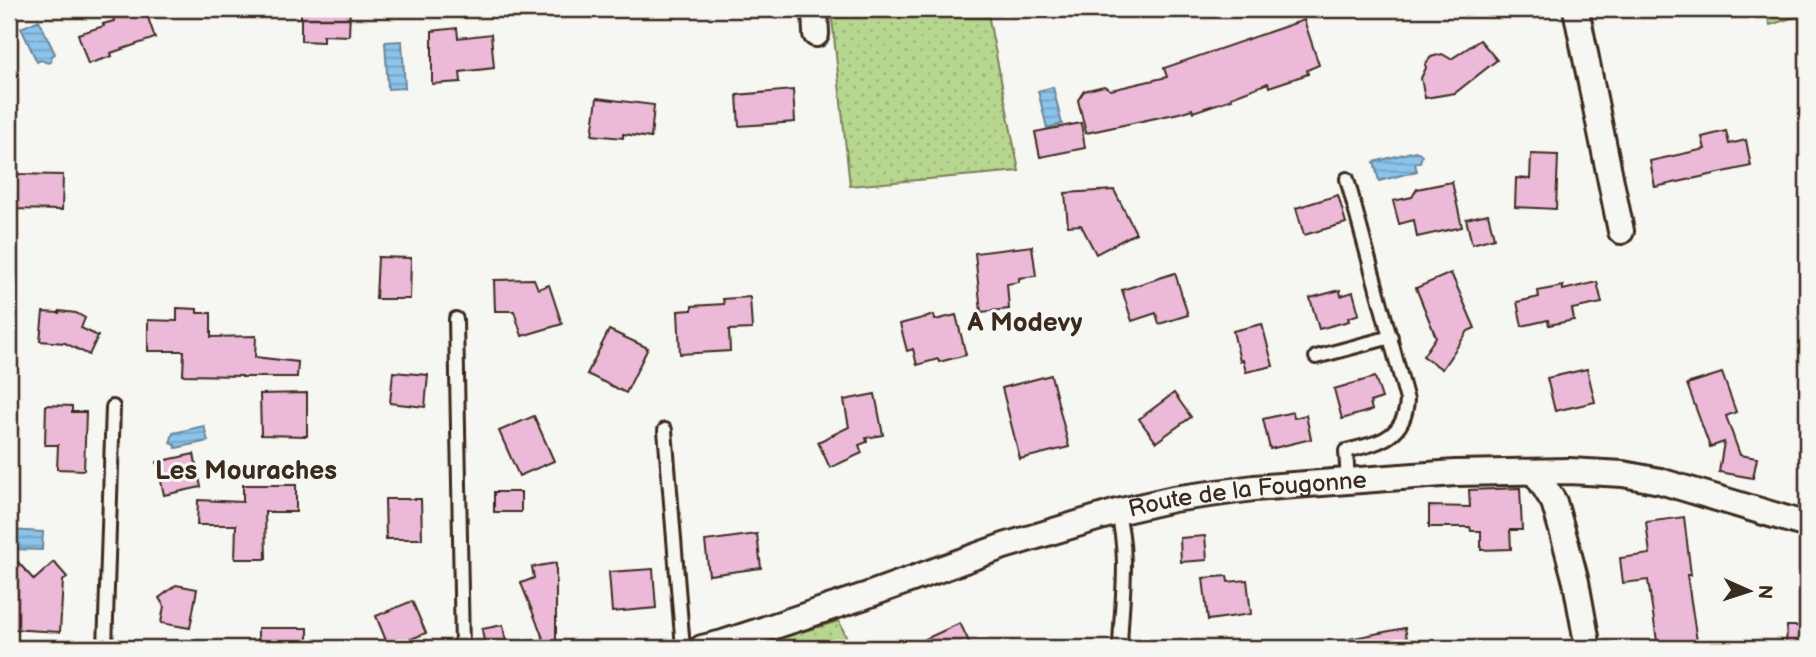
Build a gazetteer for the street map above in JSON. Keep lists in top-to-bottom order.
{
  "streets": {
    "street": ["Route de la Fougonne"]
  },
  "districts": ["A Modevy", "Les Mouraches"],
  "north": "right"
}
